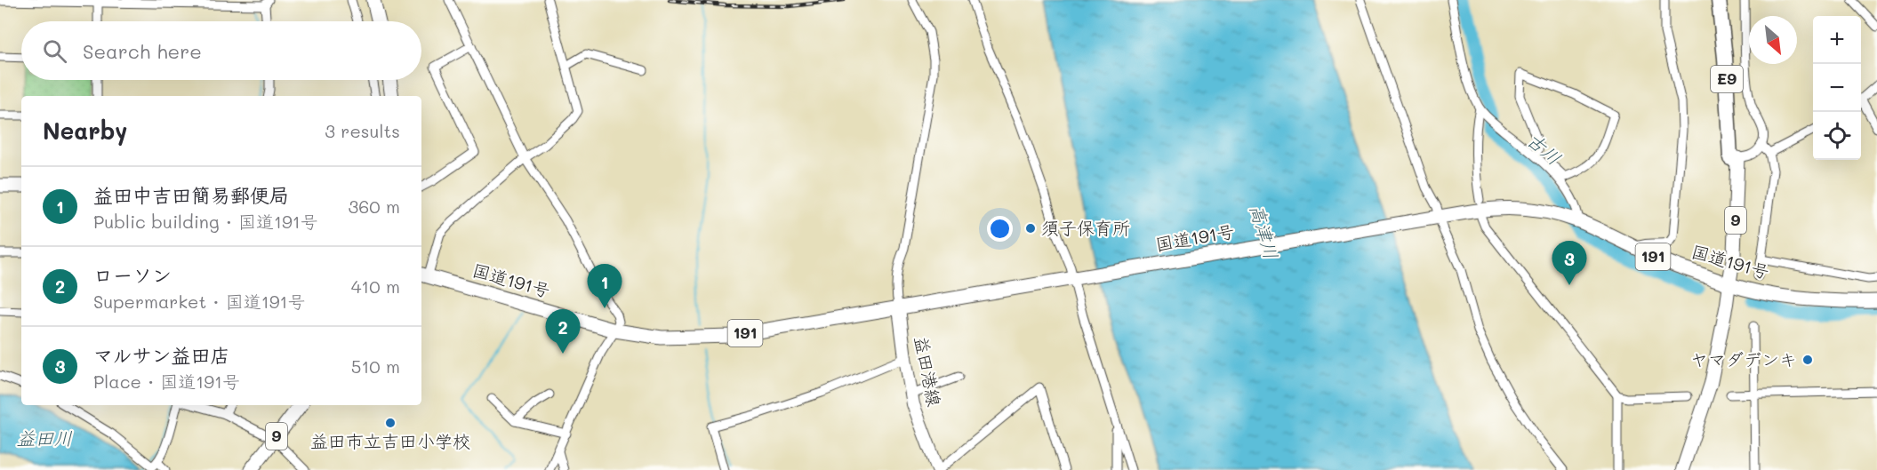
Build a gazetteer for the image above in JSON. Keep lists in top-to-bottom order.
{
  "streets": {
    "highway": [
      "E9",
      "9",
      "国道191号",
      "191"
    ],
    "main road": ["益田港線"]
  },
  "crossings": [
    ["E9", "9"],
    ["9", "国道191号"],
    ["国道191号", "益田港線"]
  ],
  "water": ["古川", "高津川", "益田川"],
  "places": ["須子保育所", "ヤマダデンキ", "益田市立吉田小学校"],
  "north": "bottom right",
  "page": {
    "map_buttons": ["+", "−"],
    "search": "Search here",
    "heading": ["Nearby", "3 results"],
    "list": [
      {
        "mark": "1",
        "name": "益田中吉田簡易郵便局",
        "note": "Public building · 国道191号",
        "value": "360 m"
      },
      {
        "mark": "2",
        "name": "ローソン",
        "note": "Supermarket · 国道191号",
        "value": "410 m"
      },
      {
        "mark": "3",
        "name": "マルサン益田店",
        "note": "Place · 国道191号",
        "value": "510 m"
      }
    ],
    "pins": ["3", "1", "2"]
  }
}
